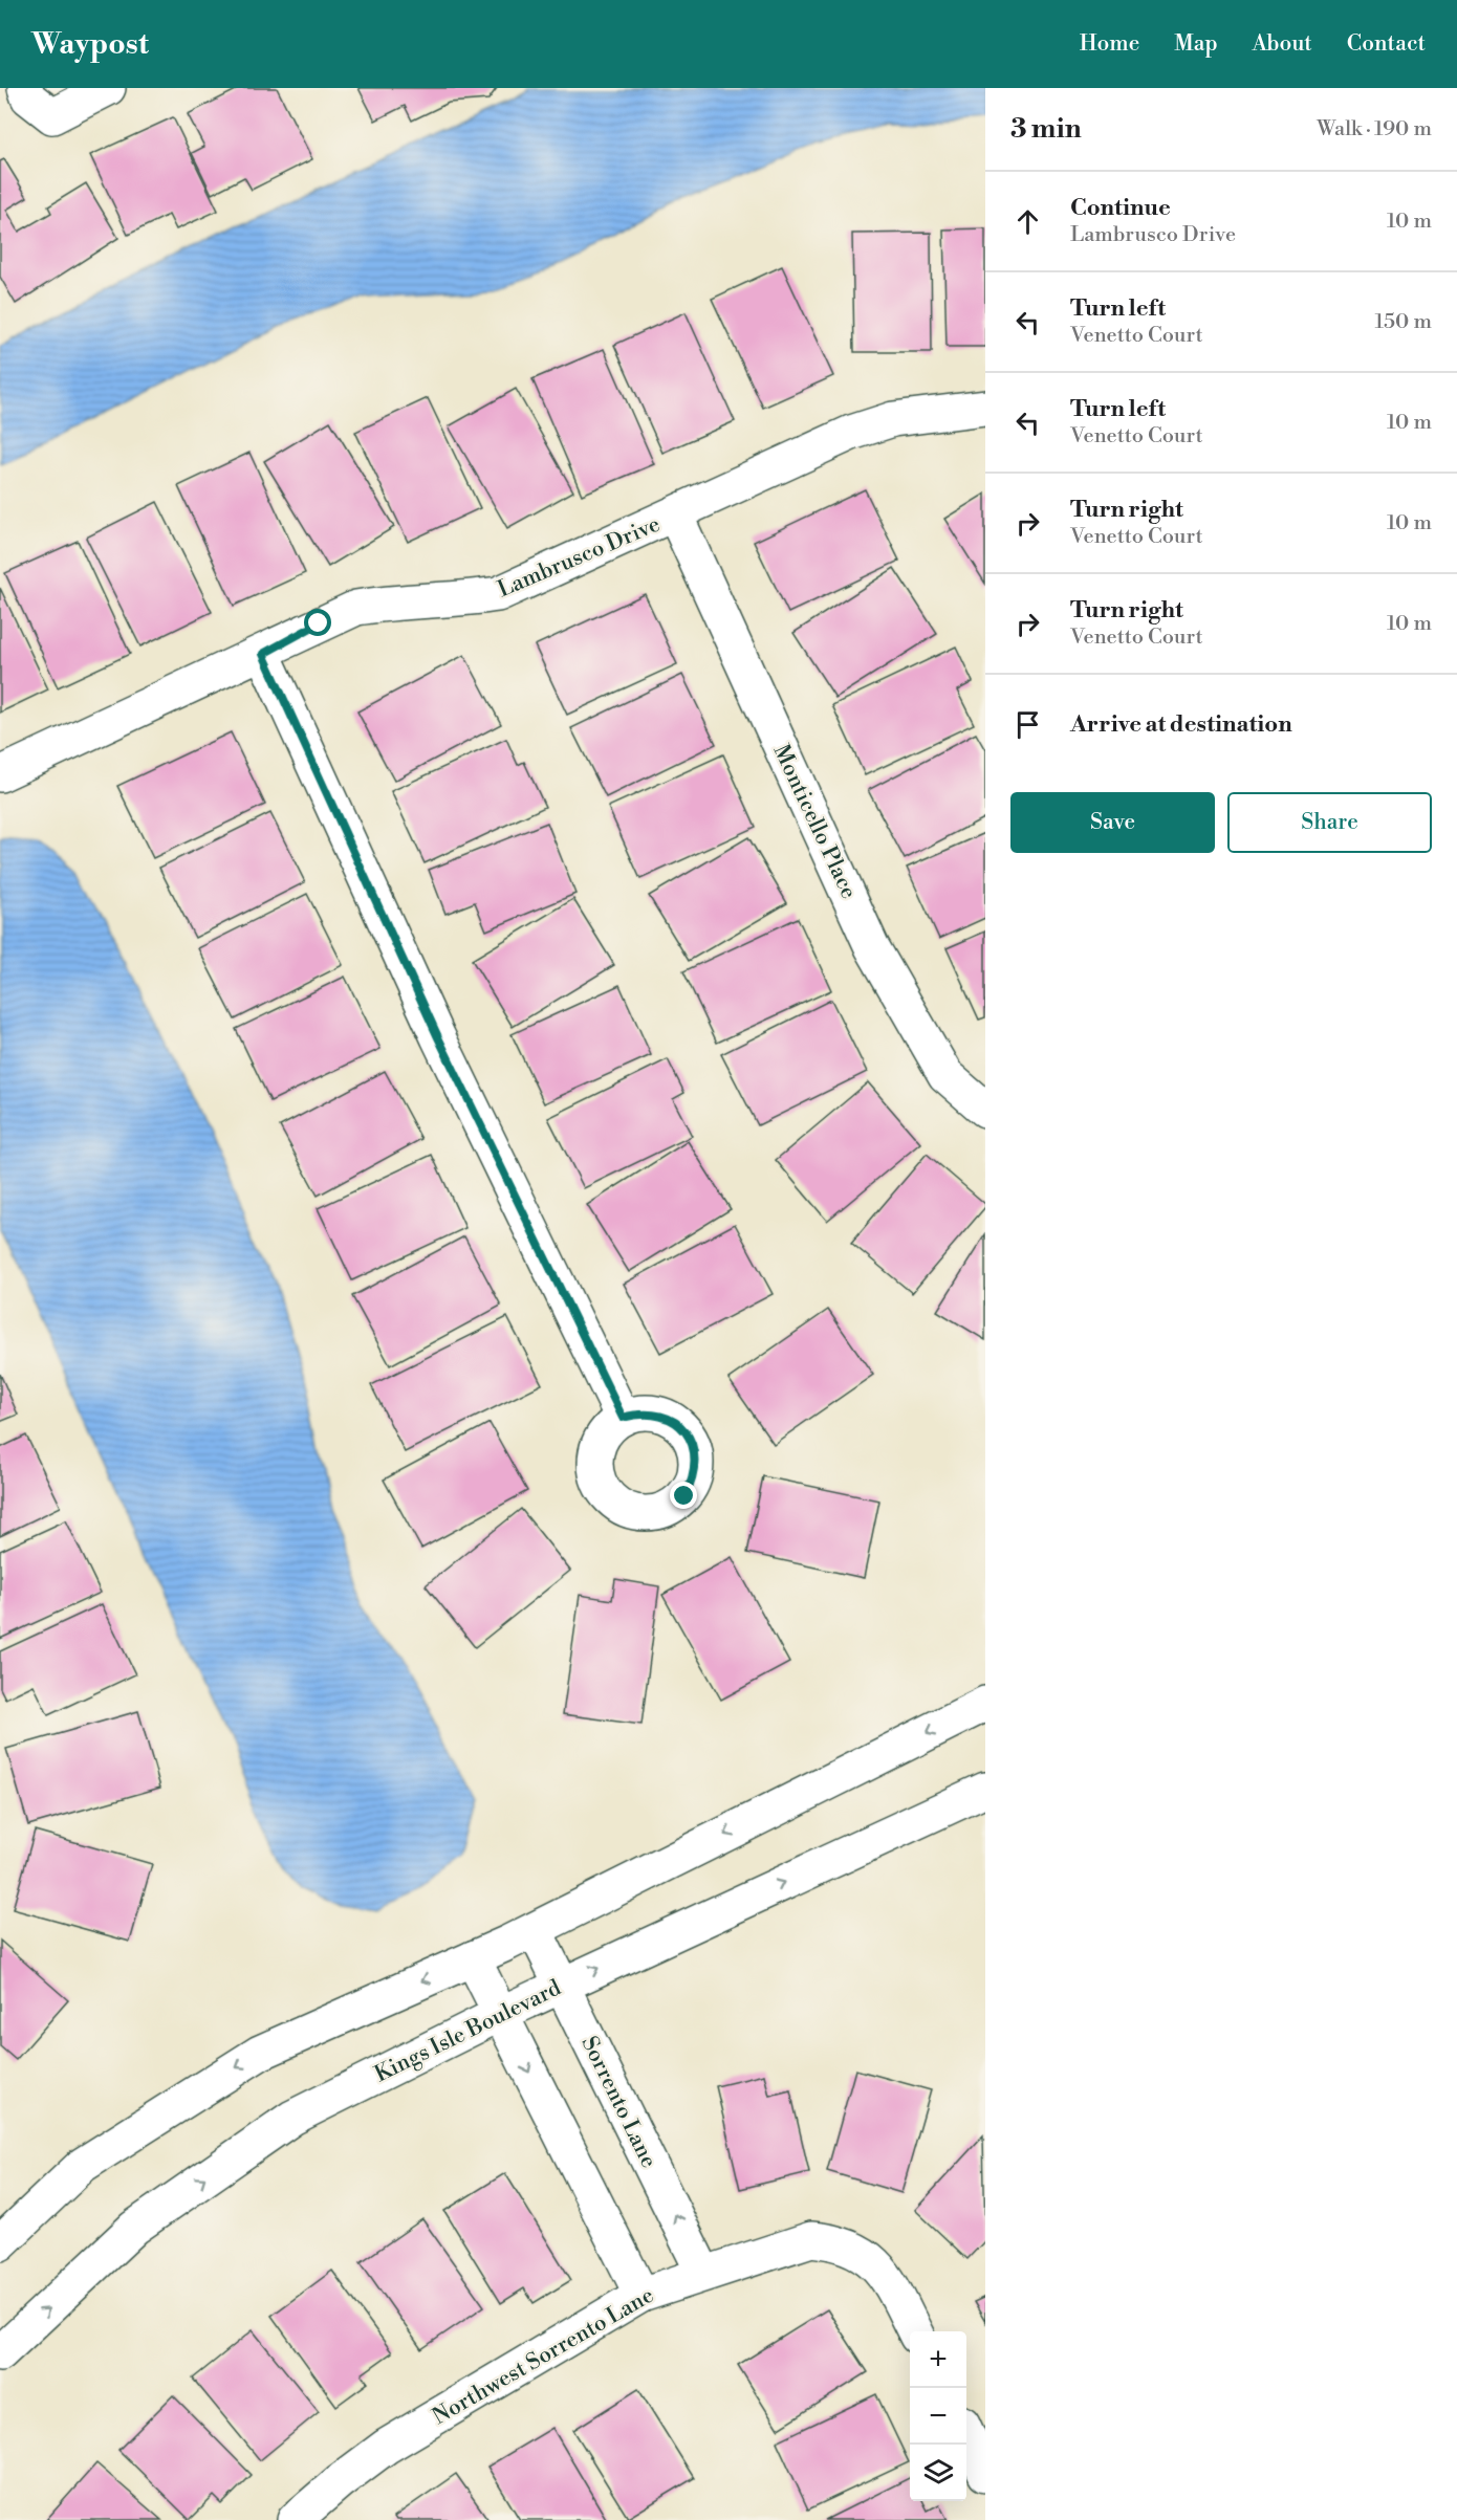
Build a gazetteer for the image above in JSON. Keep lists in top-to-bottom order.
{
  "streets": {
    "street": [
      "Lambrusco Drive",
      "Monticello Place",
      "Kings Isle Boulevard",
      "Sorrento Lane",
      "Northwest Sorrento Lane"
    ]
  },
  "crossings": [
    ["Lambrusco Drive", "Monticello Place"],
    ["Kings Isle Boulevard", "Sorrento Lane"],
    ["Sorrento Lane", "Northwest Sorrento Lane"]
  ],
  "page": {
    "header": "Waypost",
    "nav": [
      "Home",
      "Map",
      "About",
      "Contact"
    ],
    "heading": ["3 min", "Walk · 190 m"],
    "list": [
      ["Continue", "Lambrusco Drive", "10 m"],
      ["Turn left", "Venetto Court", "150 m"],
      ["Turn left", "Venetto Court", "10 m"],
      ["Turn right", "Venetto Court", "10 m"],
      ["Turn right", "Venetto Court", "10 m"],
      "Arrive at destination"
    ],
    "buttons": ["Save", "Share"],
    "map_buttons": ["+", "−"]
  }
}
